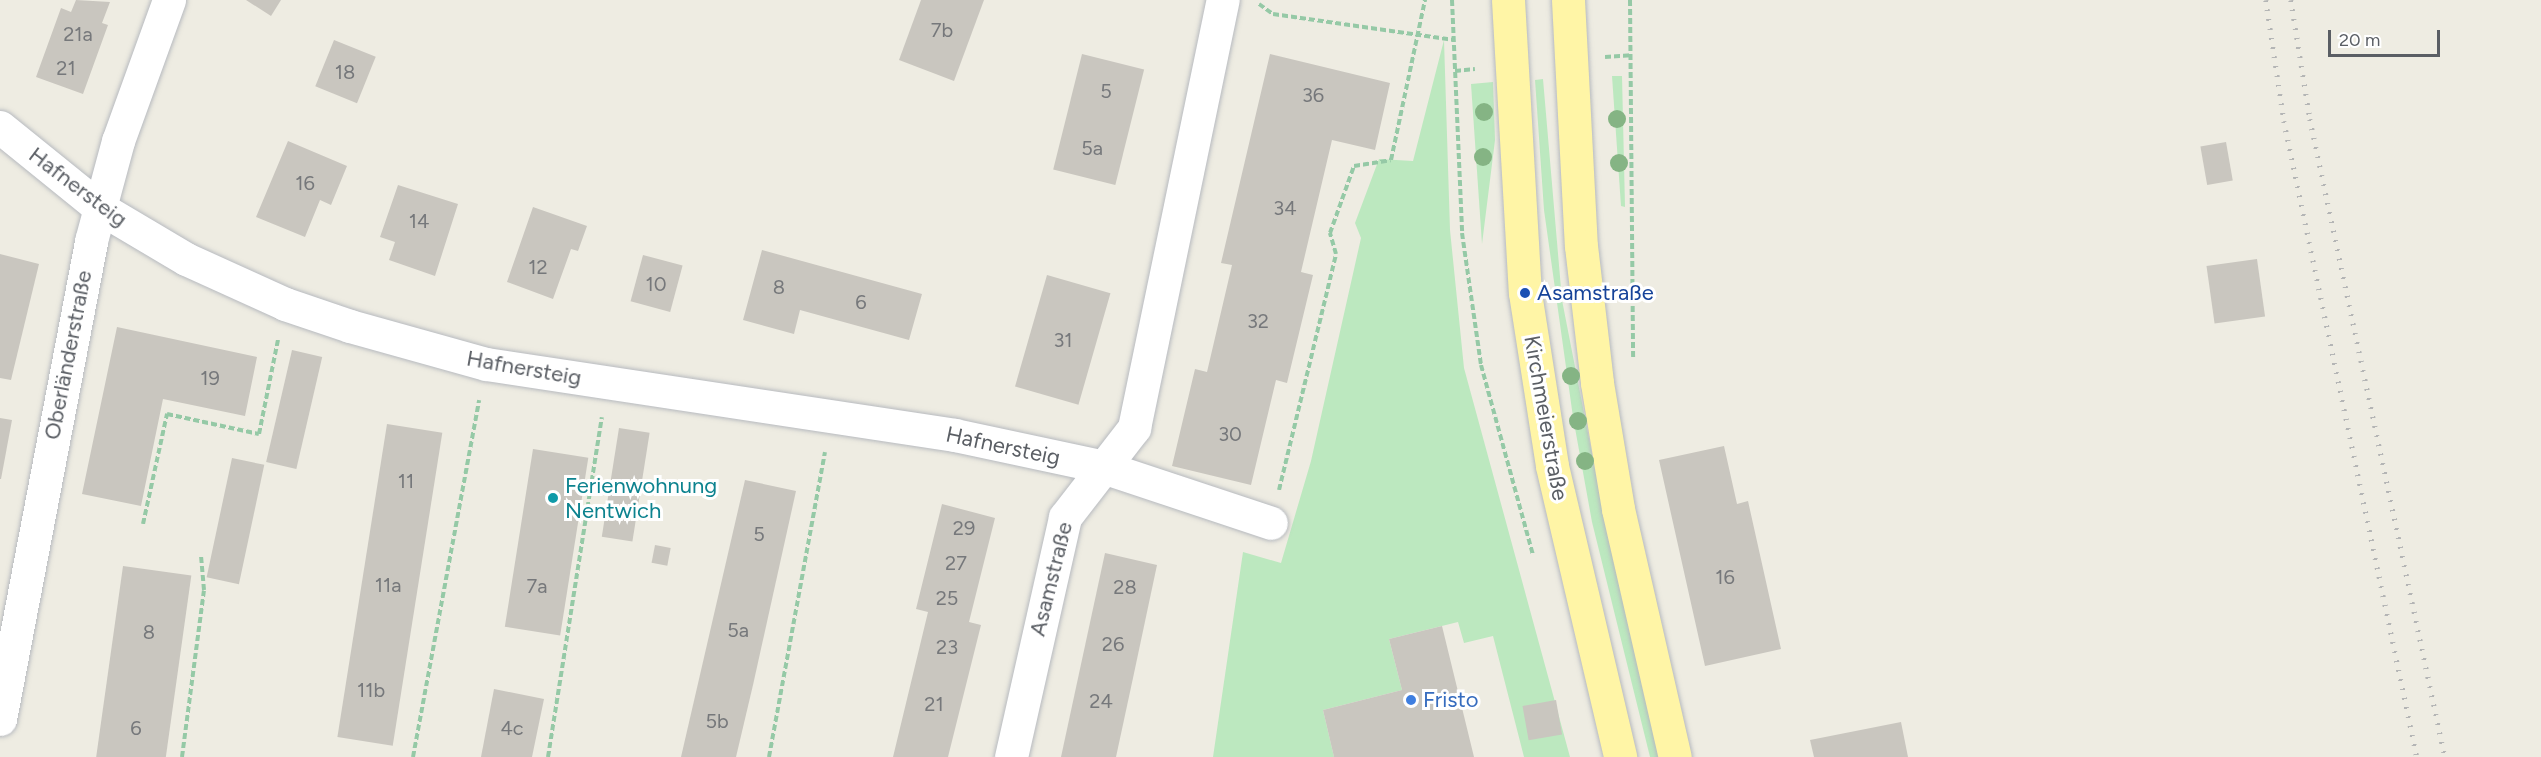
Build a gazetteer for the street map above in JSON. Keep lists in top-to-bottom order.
{
  "streets": {
    "main road": ["Kirchmeierstraße"],
    "street": ["Hafnersteig", "Oberländerstraße", "Asamstraße"]
  },
  "crossings": [
    ["Hafnersteig", "Oberländerstraße"],
    ["Hafnersteig", "Asamstraße"]
  ],
  "places": ["Asamstraße", "Ferienwohnung Nentwich", "Fristo"],
  "house_numbers": [
    "7b",
    "21a",
    "21",
    "18",
    "5",
    "36",
    "5a",
    "16",
    "34",
    "14",
    "12",
    "10",
    "8",
    "6",
    "32",
    "31",
    "19",
    "30",
    "11",
    "29",
    "5",
    "27",
    "16",
    "11a",
    "7a",
    "28",
    "25",
    "5a",
    "8",
    "26",
    "23",
    "11b",
    "24",
    "21",
    "5b",
    "6",
    "4c"
  ],
  "scale_bar": "20 m"
}
